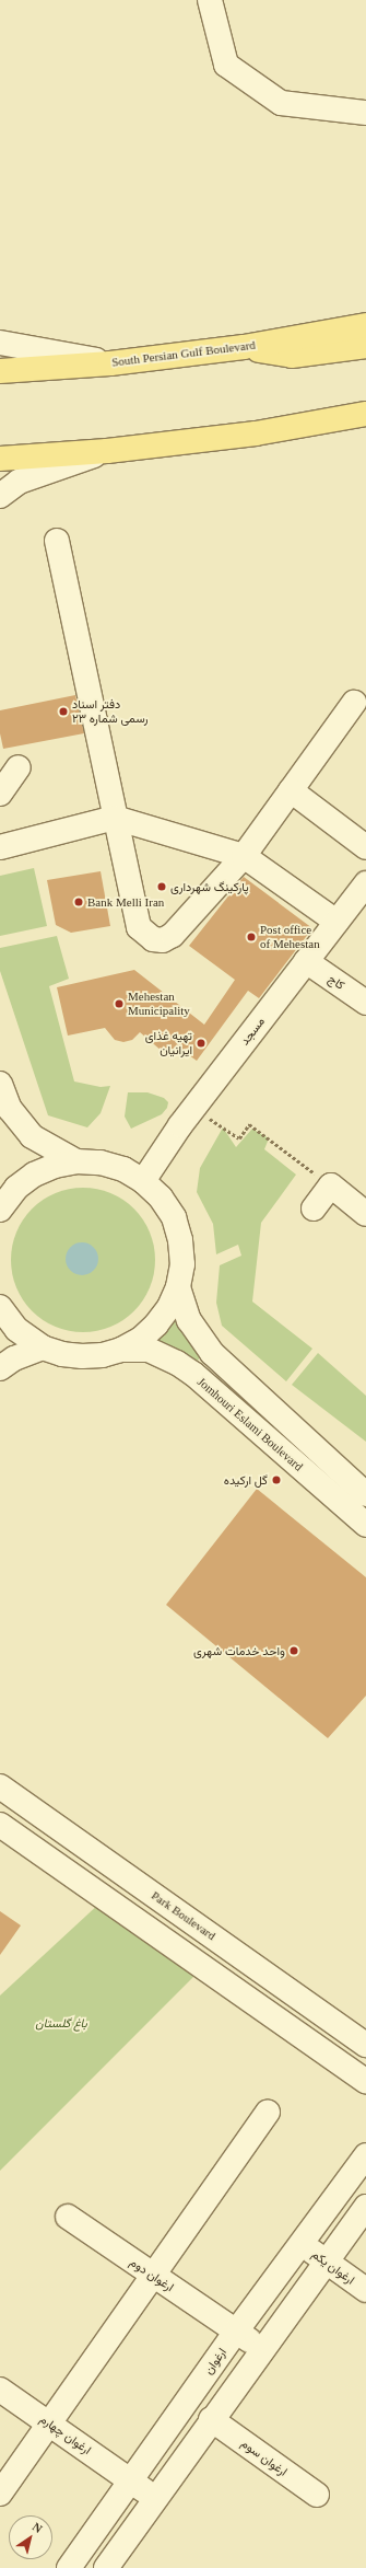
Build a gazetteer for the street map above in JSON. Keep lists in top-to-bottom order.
{
  "streets": {
    "main road": ["South Persian Gulf Boulevard"],
    "street": [
      "کاج",
      "مسجد",
      "Jomhouri Eslami Boulevard",
      "Park Boulevard",
      "ارغوان یکم",
      "ارغوان دوم",
      "ارغوان",
      "ارغوان چهارم",
      "ارغوان سوم"
    ]
  },
  "crossings": [
    ["کاج", "مسجد"],
    ["ارغوان یکم", "ارغوان"],
    ["ارغوان دوم", "ارغوان"],
    ["ارغوان", "ارغوان چهارم"]
  ],
  "parks": ["باغ گلستان"],
  "places": [
    "دفتر اسناد رسمی شماره ۲۳",
    "پارکینگ شهرداری",
    "Bank Melli Iran",
    "Post office of Mehestan",
    "Mehestan Municipality",
    "تهیه غذای ایرانیان",
    "گل ارکیده",
    "واحد خدمات شهری"
  ],
  "north": "top right"
}
